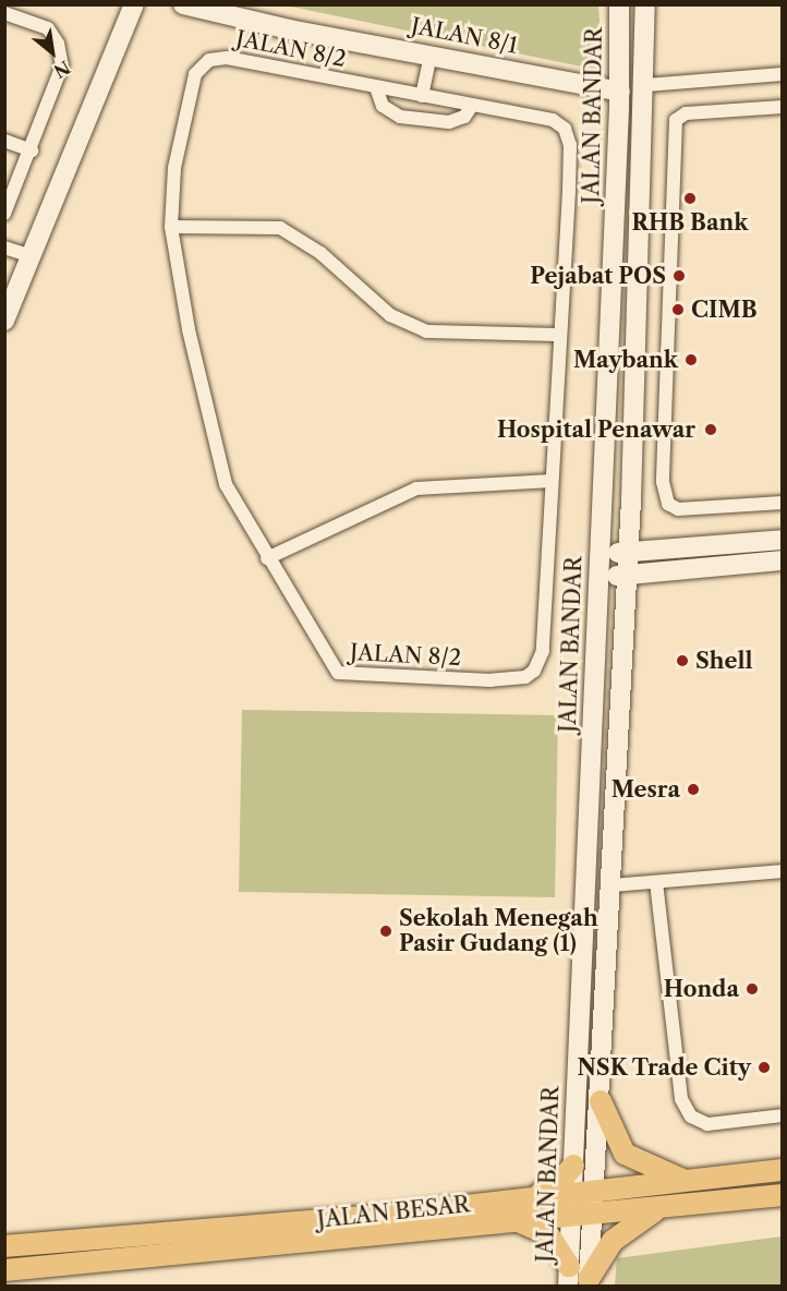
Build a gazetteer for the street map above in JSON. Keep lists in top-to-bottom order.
{
  "streets": {
    "main road": ["JALAN 8/1", "JALAN BANDAR", "JALAN BESAR"],
    "street": ["JALAN 8/2"]
  },
  "crossings": [
    ["JALAN 8/1", "JALAN BANDAR"],
    ["JALAN BANDAR", "JALAN BESAR"]
  ],
  "places": [
    "RHB Bank",
    "Pejabat POS",
    "CIMB",
    "Maybank",
    "Hospital Penawar",
    "Shell",
    "Mesra",
    "Sekolah Menegah Pasir Gudang (1)",
    "Honda",
    "NSK Trade City"
  ],
  "north": "bottom right"
}
